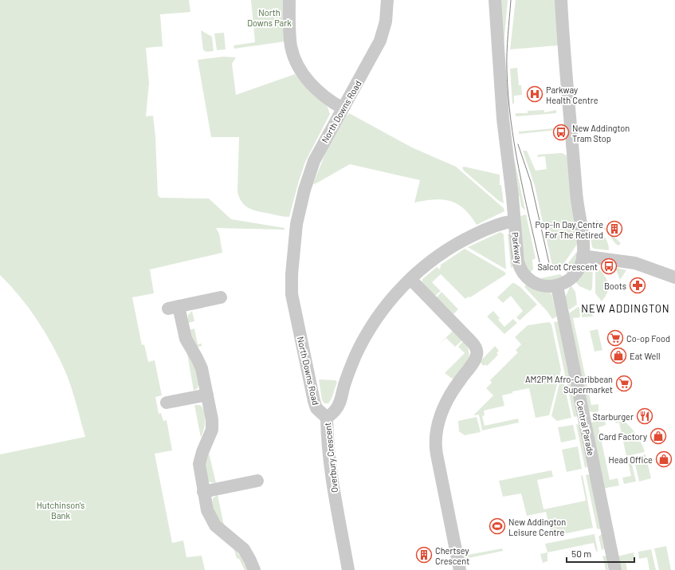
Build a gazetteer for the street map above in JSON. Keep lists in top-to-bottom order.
{
  "streets": {
    "street": [
      "North Downs Road",
      "Parkway",
      "Central Parade",
      "Overbury Crescent"
    ]
  },
  "crossings": [
    ["North Downs Road", "Overbury Crescent"],
    ["Parkway", "Central Parade"],
    ["Parkway", "Overbury Crescent"]
  ],
  "districts": ["NEW ADDINGTON"],
  "parks": ["North Downs Park", "Hutchinson's Bank"],
  "places": {
    "hospital": ["Parkway Health Centre"],
    "bus stop": ["New Addington Tram Stop", "Salcot Crescent"],
    "building": ["Pop-In Day Centre For The Retired", "Chertsey Crescent"],
    "pharmacy": ["Boots"],
    "supermarket": ["Co-op Food", "AM2PM Afro-Caribbean Supermarket"],
    "shop": ["Eat Well", "Card Factory", "Head Office"],
    "restaurant": ["Starburger"],
    "sports": ["New Addington Leisure Centre"]
  },
  "scale_bar": "50 m"
}
